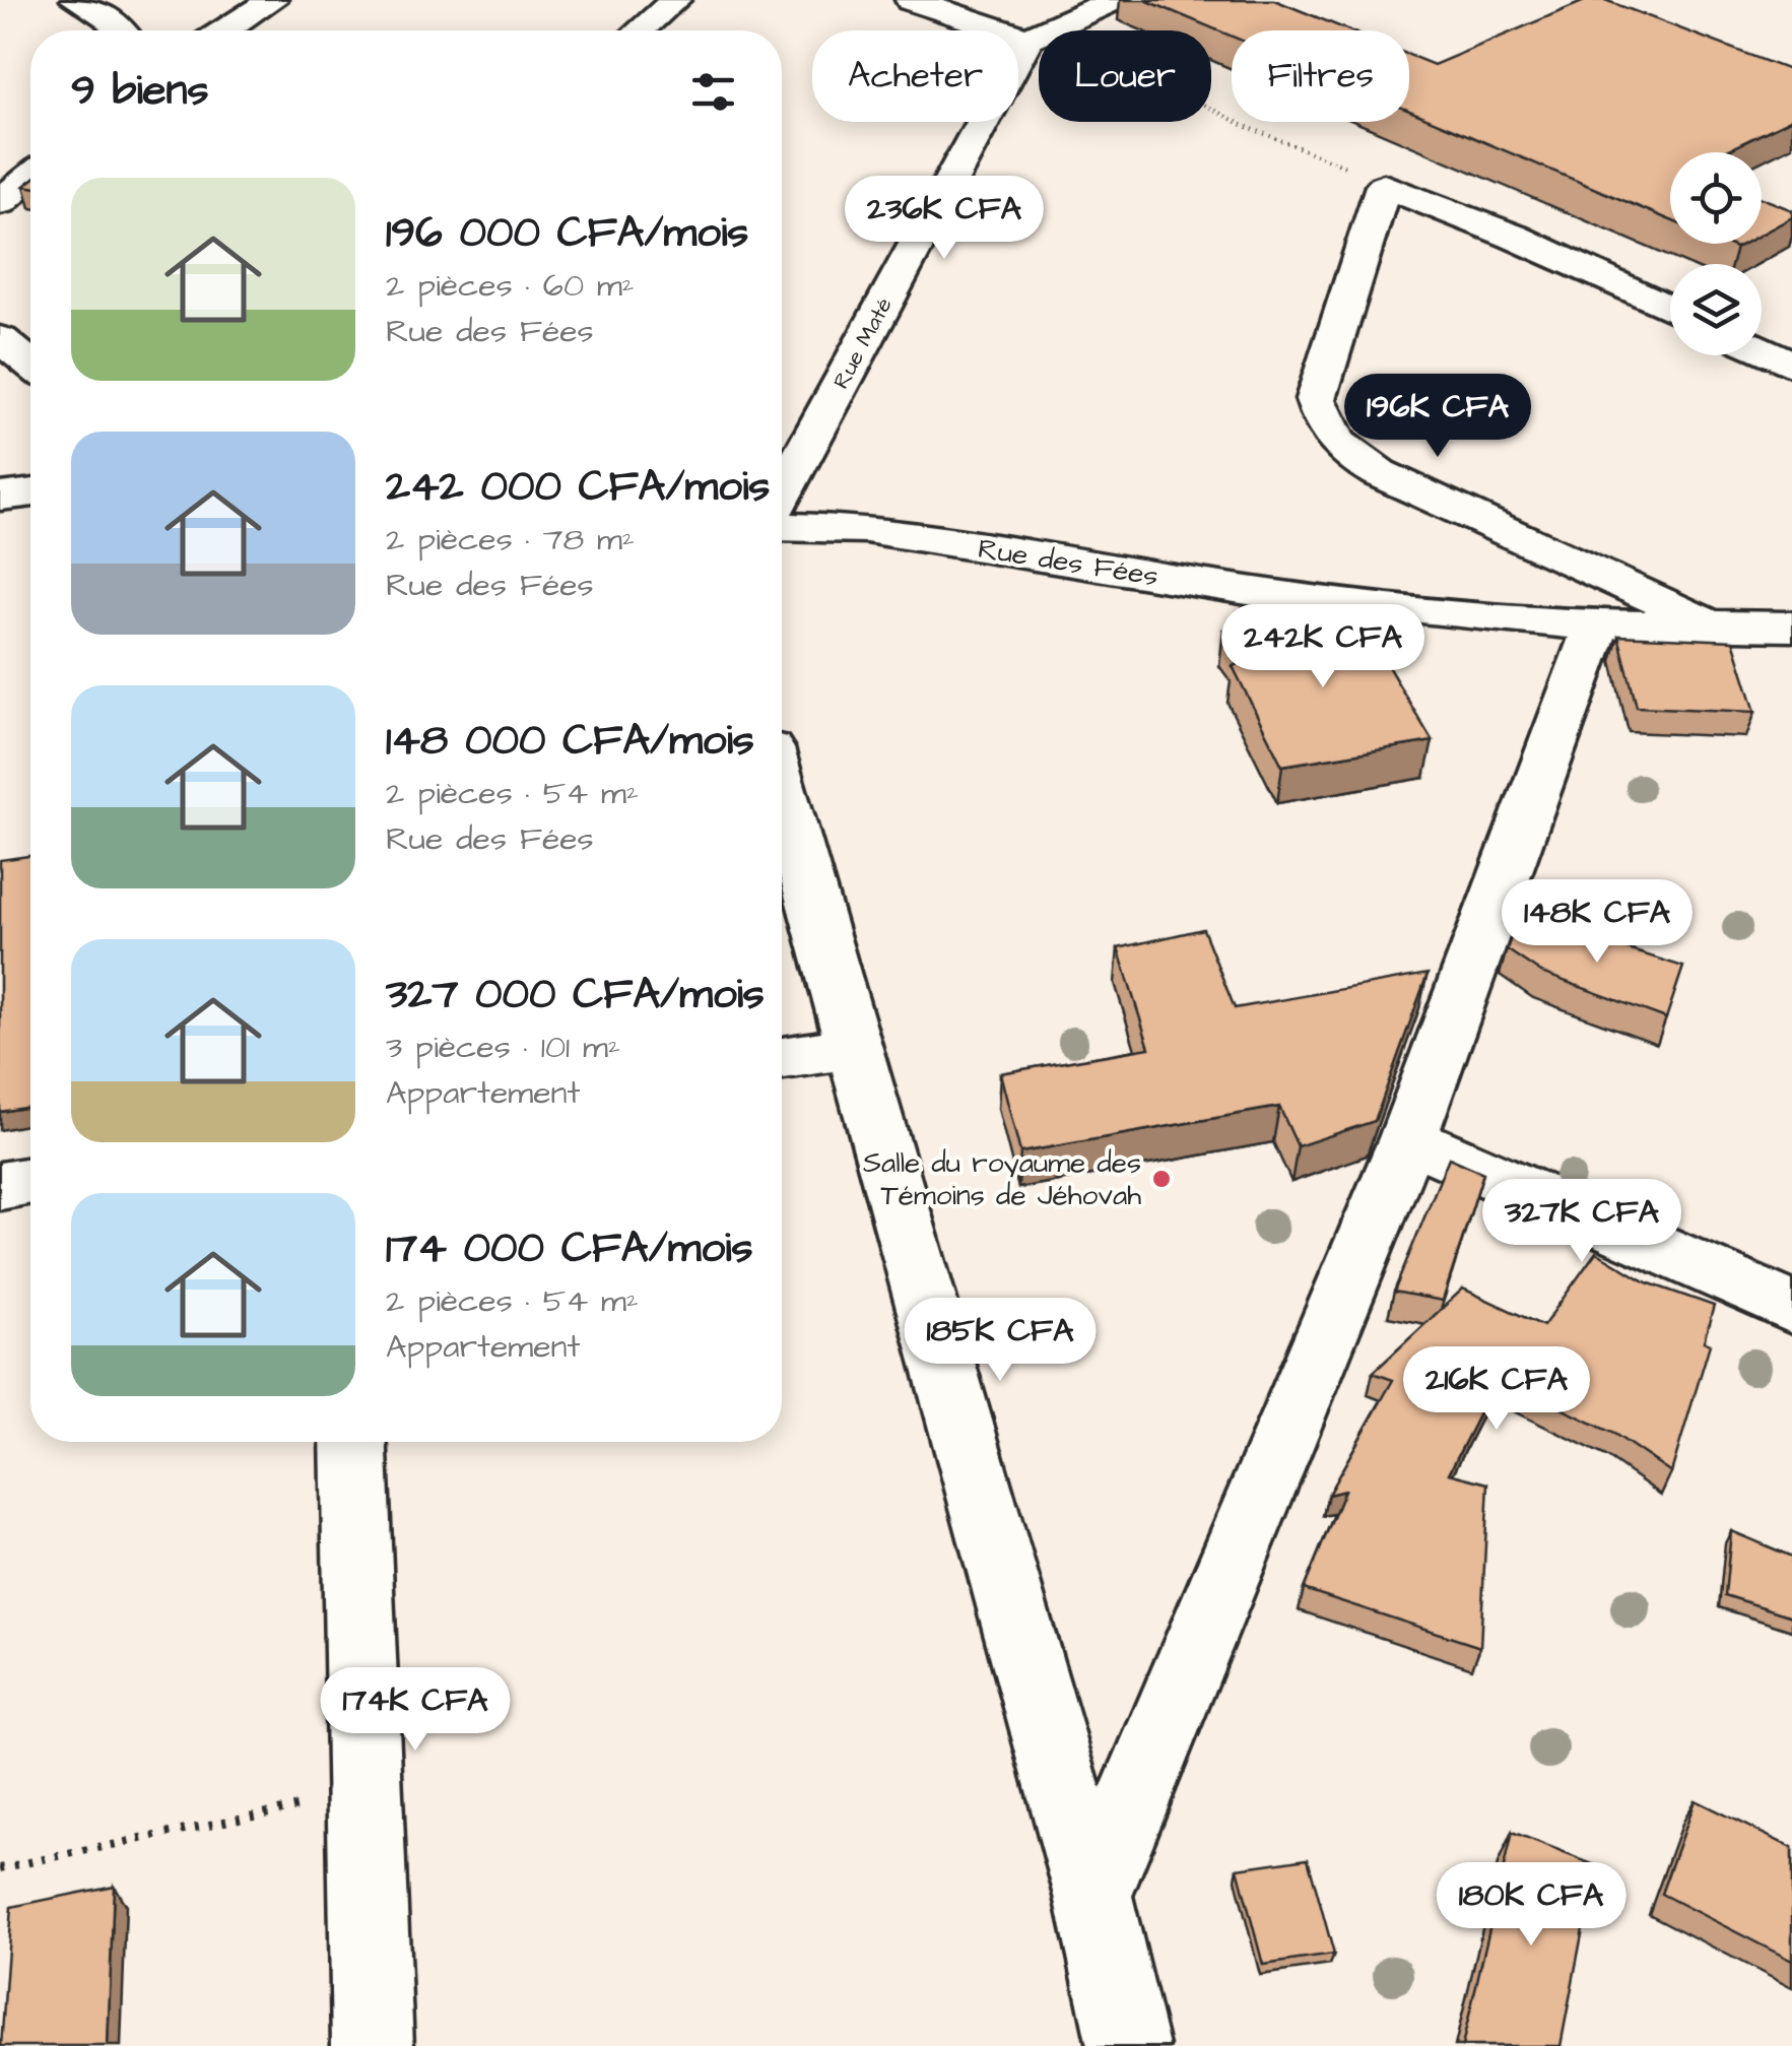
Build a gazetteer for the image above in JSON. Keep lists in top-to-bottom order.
{
  "streets": {
    "street": ["Rue Maté", "Rue des Fées"]
  },
  "places": ["Salle du royaume des Témoins de Jéhovah"],
  "page": {
    "chip": ["Acheter", "Louer", "Filtres"],
    "heading": "9 biens",
    "list": [
      {
        "name": "196 000 CFA/mois",
        "note": "2 pièces · 60 m² · Rue des Fées"
      },
      {
        "name": "242 000 CFA/mois",
        "note": "2 pièces · 78 m² · Rue des Fées"
      },
      {
        "name": "148 000 CFA/mois",
        "note": "2 pièces · 54 m² · Rue des Fées"
      },
      {
        "name": "327 000 CFA/mois",
        "note": "3 pièces · 101 m² · Appartement"
      },
      {
        "name": "174 000 CFA/mois",
        "note": "2 pièces · 54 m² · Appartement"
      }
    ],
    "price": [
      "236K CFA",
      "196K CFA",
      "242K CFA",
      "148K CFA",
      "327K CFA",
      "185K CFA",
      "216K CFA",
      "174K CFA",
      "180K CFA"
    ]
  }
}
